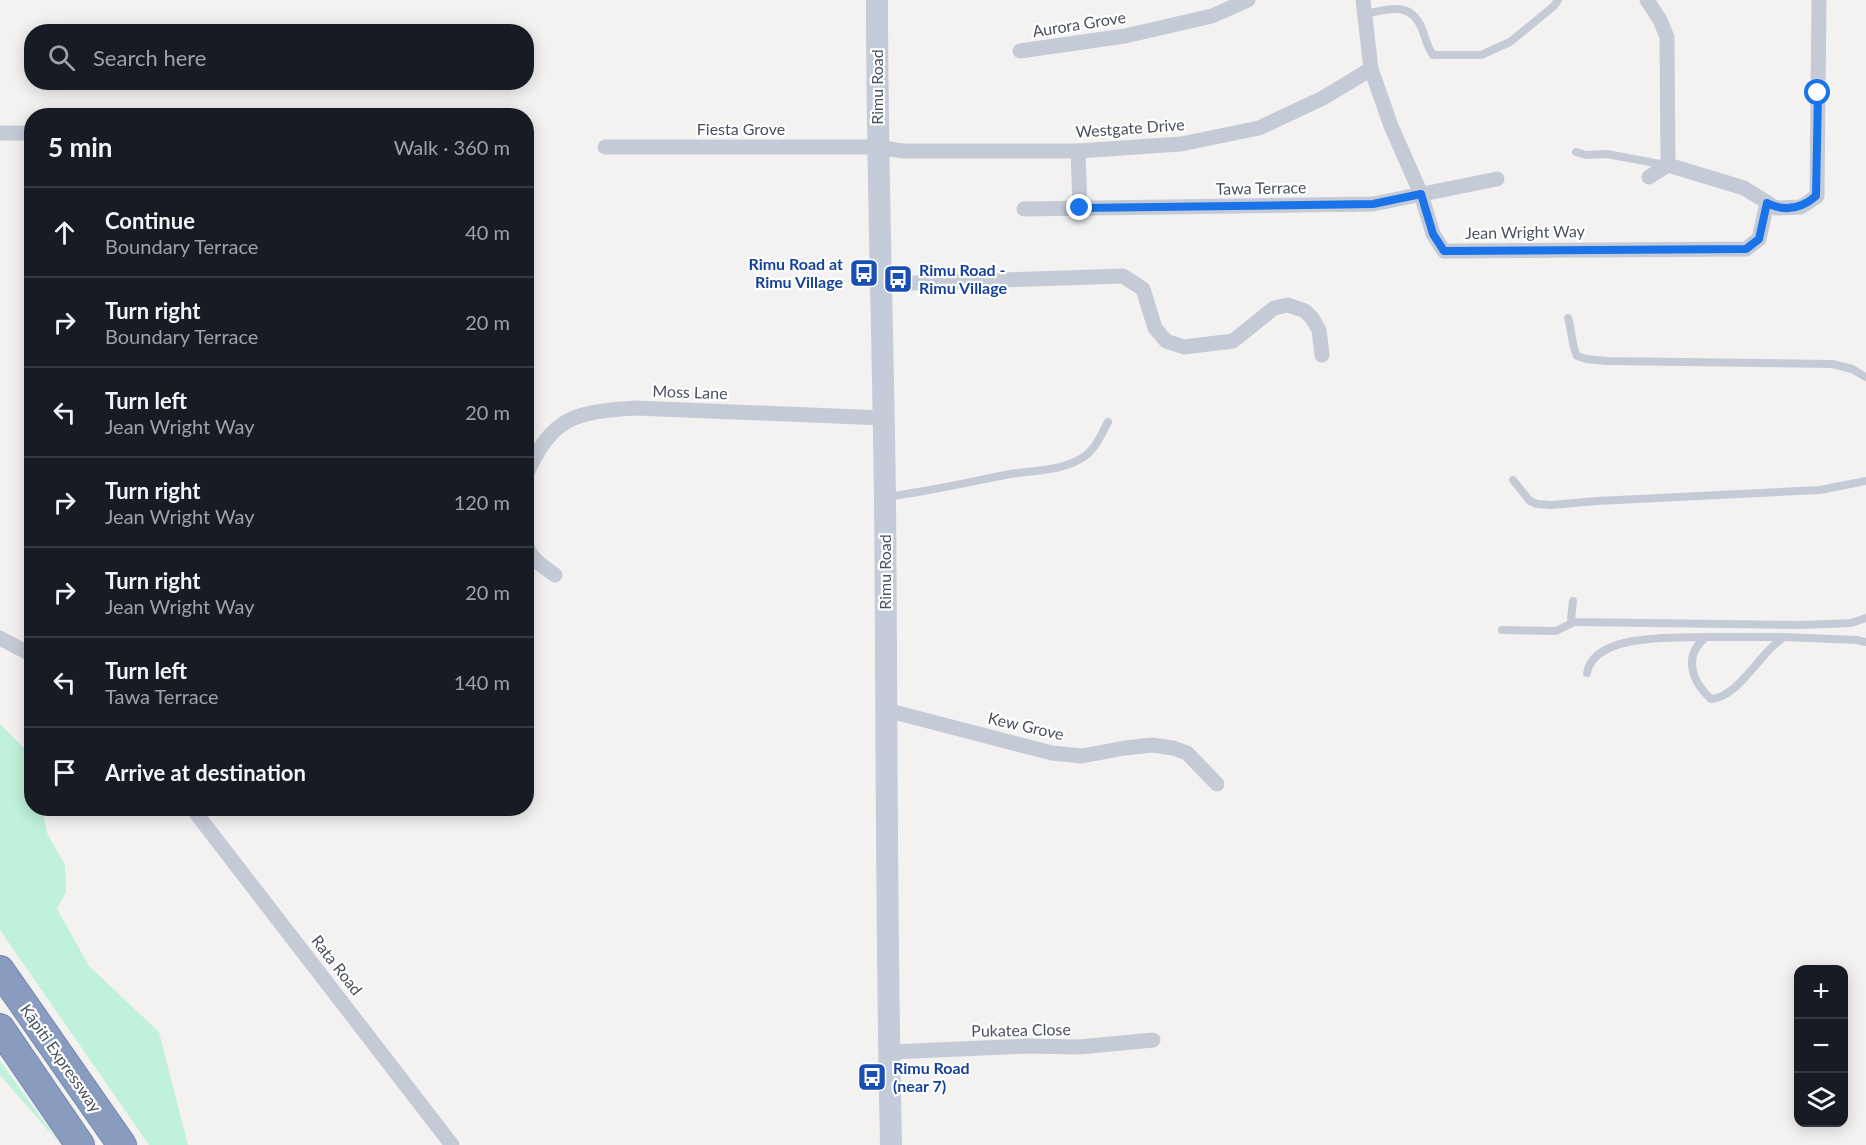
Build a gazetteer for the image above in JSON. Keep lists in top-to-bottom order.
{
  "streets": {
    "highway": ["Kāpiti Expressway"],
    "main road": ["Rimu Road"],
    "street": [
      "Aurora Grove",
      "Westgate Drive",
      "Fiesta Grove",
      "Tawa Terrace",
      "Jean Wright Way",
      "Moss Lane",
      "Kew Grove",
      "Rata Road",
      "Pukatea Close"
    ]
  },
  "crossings": [
    ["Rimu Road", "Westgate Drive"],
    ["Rimu Road", "Fiesta Grove"],
    ["Rimu Road", "Moss Lane"],
    ["Rimu Road", "Kew Grove"],
    ["Rimu Road", "Pukatea Close"],
    ["Westgate Drive", "Fiesta Grove"],
    ["Westgate Drive", "Jean Wright Way"],
    ["Tawa Terrace", "Jean Wright Way"]
  ],
  "places": {
    "bus stop": ["Rimu Road at Rimu Village", "Rimu Road - Rimu Village", "Rimu Road (near 7)"]
  },
  "page": {
    "search": "Search here",
    "heading": ["5 min", "Walk · 360 m"],
    "list": [
      ["Continue", "Boundary Terrace", "40 m"],
      ["Turn right", "Boundary Terrace", "20 m"],
      ["Turn left", "Jean Wright Way", "20 m"],
      ["Turn right", "Jean Wright Way", "120 m"],
      ["Turn right", "Jean Wright Way", "20 m"],
      ["Turn left", "Tawa Terrace", "140 m"],
      "Arrive at destination"
    ],
    "map_buttons": ["+", "−"]
  }
}
